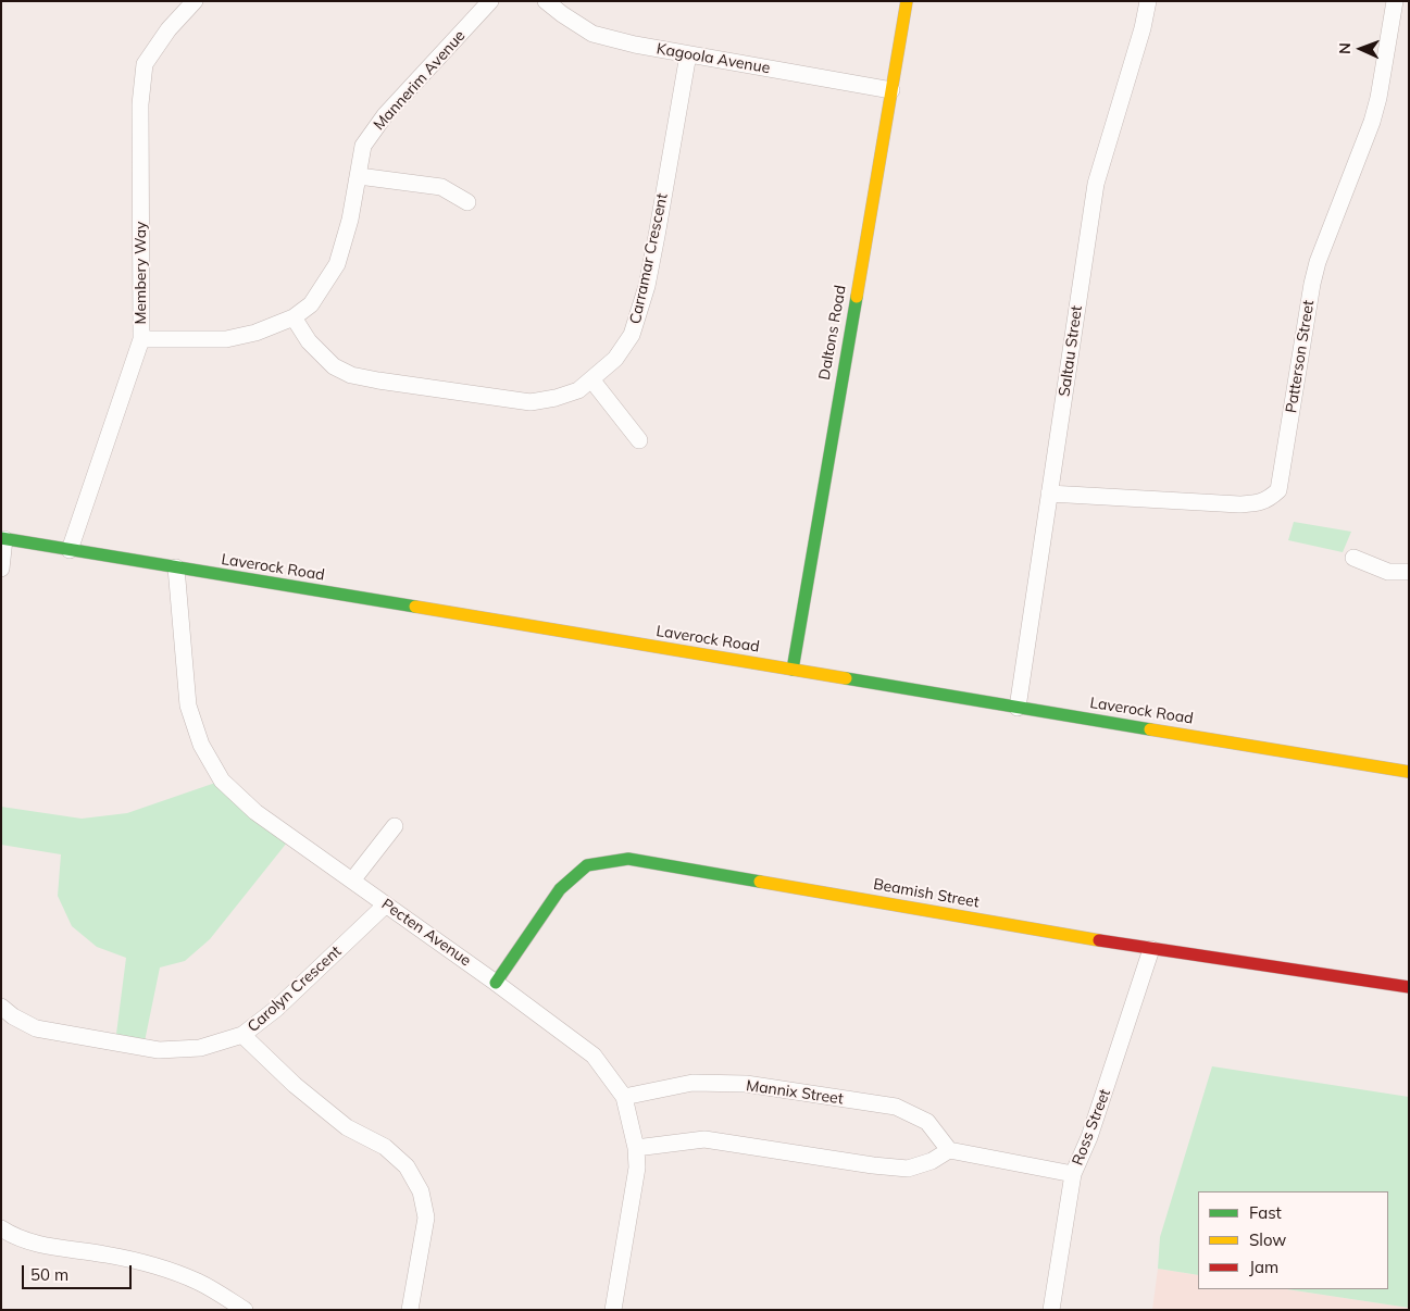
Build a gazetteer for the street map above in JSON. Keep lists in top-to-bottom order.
{
  "streets": {
    "street": [
      "Kagoola Avenue",
      "Mannerim Avenue",
      "Carramar Crescent",
      "Membery Way",
      "Daltons Road",
      "Saltau Street",
      "Patterson Street",
      "Laverock Road",
      "Beamish Street",
      "Pecten Avenue",
      "Carolyn Crescent",
      "Mannix Street",
      "Ross Street"
    ]
  },
  "crossings": [
    ["Kagoola Avenue", "Carramar Crescent"],
    ["Kagoola Avenue", "Daltons Road"],
    ["Mannerim Avenue", "Carramar Crescent"],
    ["Mannerim Avenue", "Membery Way"],
    ["Membery Way", "Laverock Road"],
    ["Daltons Road", "Laverock Road"],
    ["Saltau Street", "Patterson Street"],
    ["Saltau Street", "Laverock Road"],
    ["Laverock Road", "Pecten Avenue"],
    ["Beamish Street", "Pecten Avenue"],
    ["Beamish Street", "Ross Street"],
    ["Pecten Avenue", "Carolyn Crescent"],
    ["Pecten Avenue", "Mannix Street"]
  ],
  "legend": ["Fast", "Slow", "Jam"],
  "scale_bar": "50 m",
  "north": "left"
}
